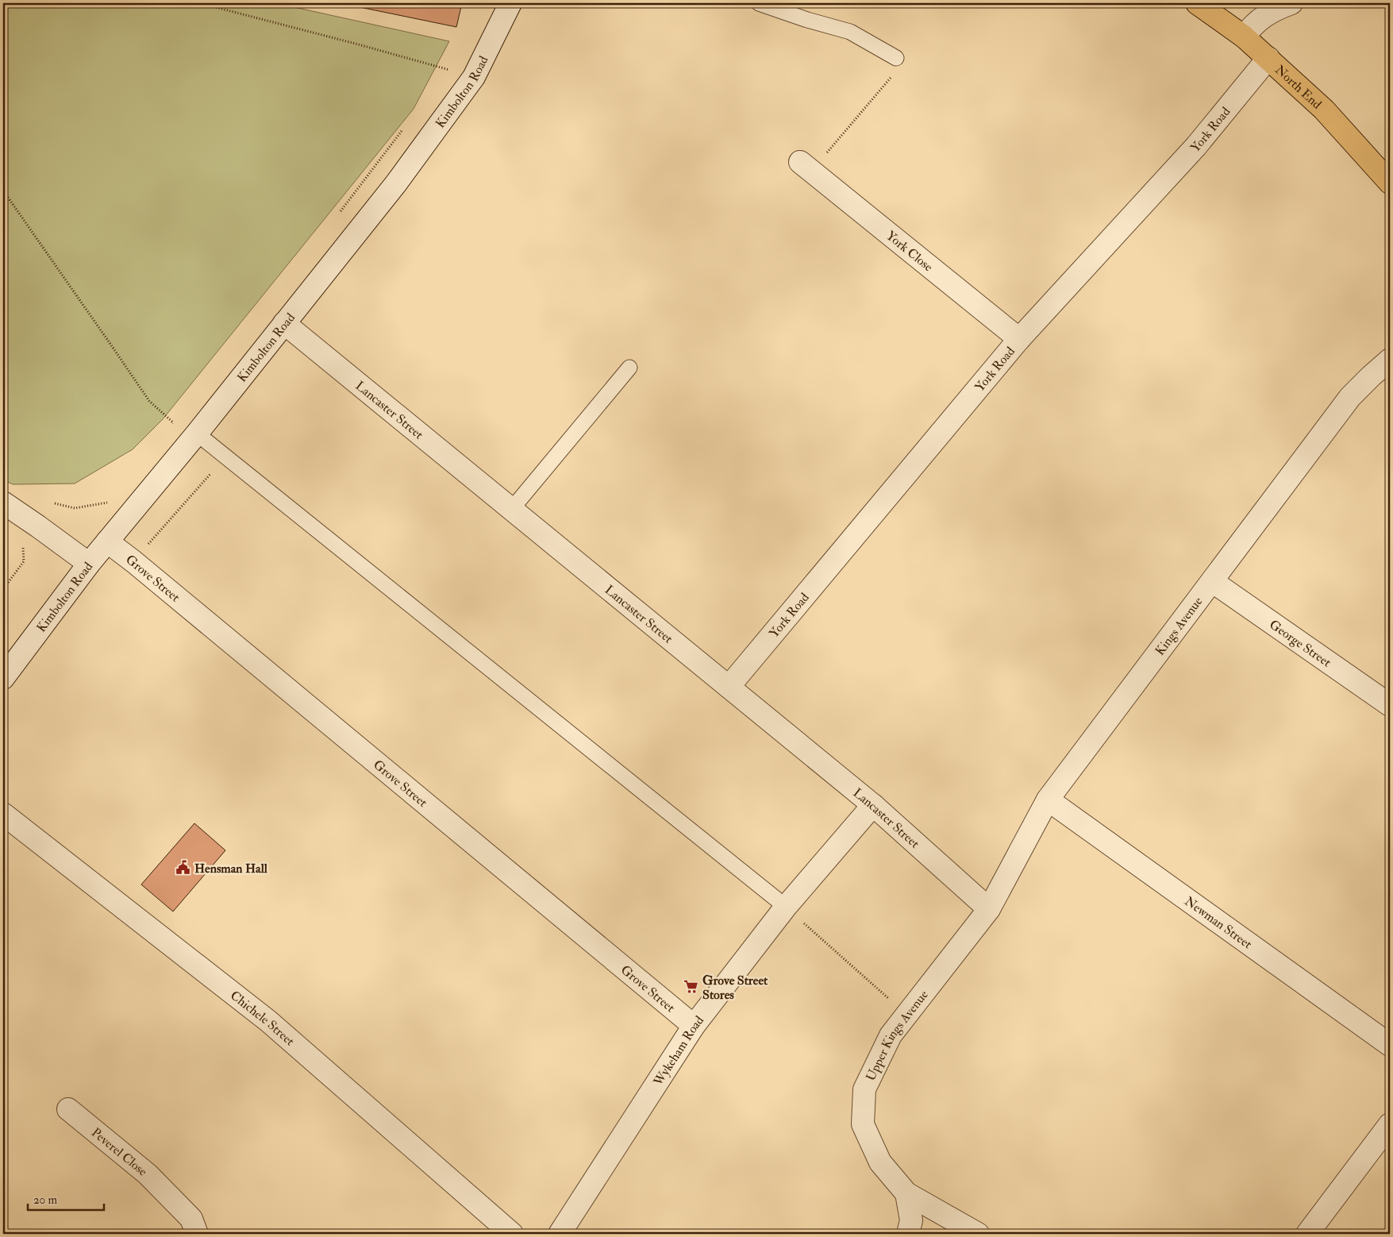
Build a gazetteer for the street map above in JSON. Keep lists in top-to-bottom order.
{
  "streets": {
    "main road": ["North End"],
    "street": [
      "Kimbolton Road",
      "York Road",
      "York Close",
      "Lancaster Street",
      "Grove Street",
      "Kings Avenue",
      "George Street",
      "Newman Street",
      "Chichele Street",
      "Upper Kings Avenue",
      "Wykeham Road",
      "Peverel Close"
    ]
  },
  "crossings": [
    ["North End", "York Road"],
    ["Kimbolton Road", "Lancaster Street"],
    ["Kimbolton Road", "Grove Street"],
    ["York Road", "York Close"],
    ["York Road", "Lancaster Street"],
    ["Lancaster Street", "Kings Avenue"],
    ["Lancaster Street", "Upper Kings Avenue"],
    ["Lancaster Street", "Wykeham Road"],
    ["Grove Street", "Wykeham Road"],
    ["Kings Avenue", "George Street"],
    ["Kings Avenue", "Newman Street"],
    ["Kings Avenue", "Upper Kings Avenue"]
  ],
  "places": {
    "public building": ["Hensman Hall"],
    "supermarket": ["Grove Street Stores"]
  },
  "scale_bar": "20 m"
}
